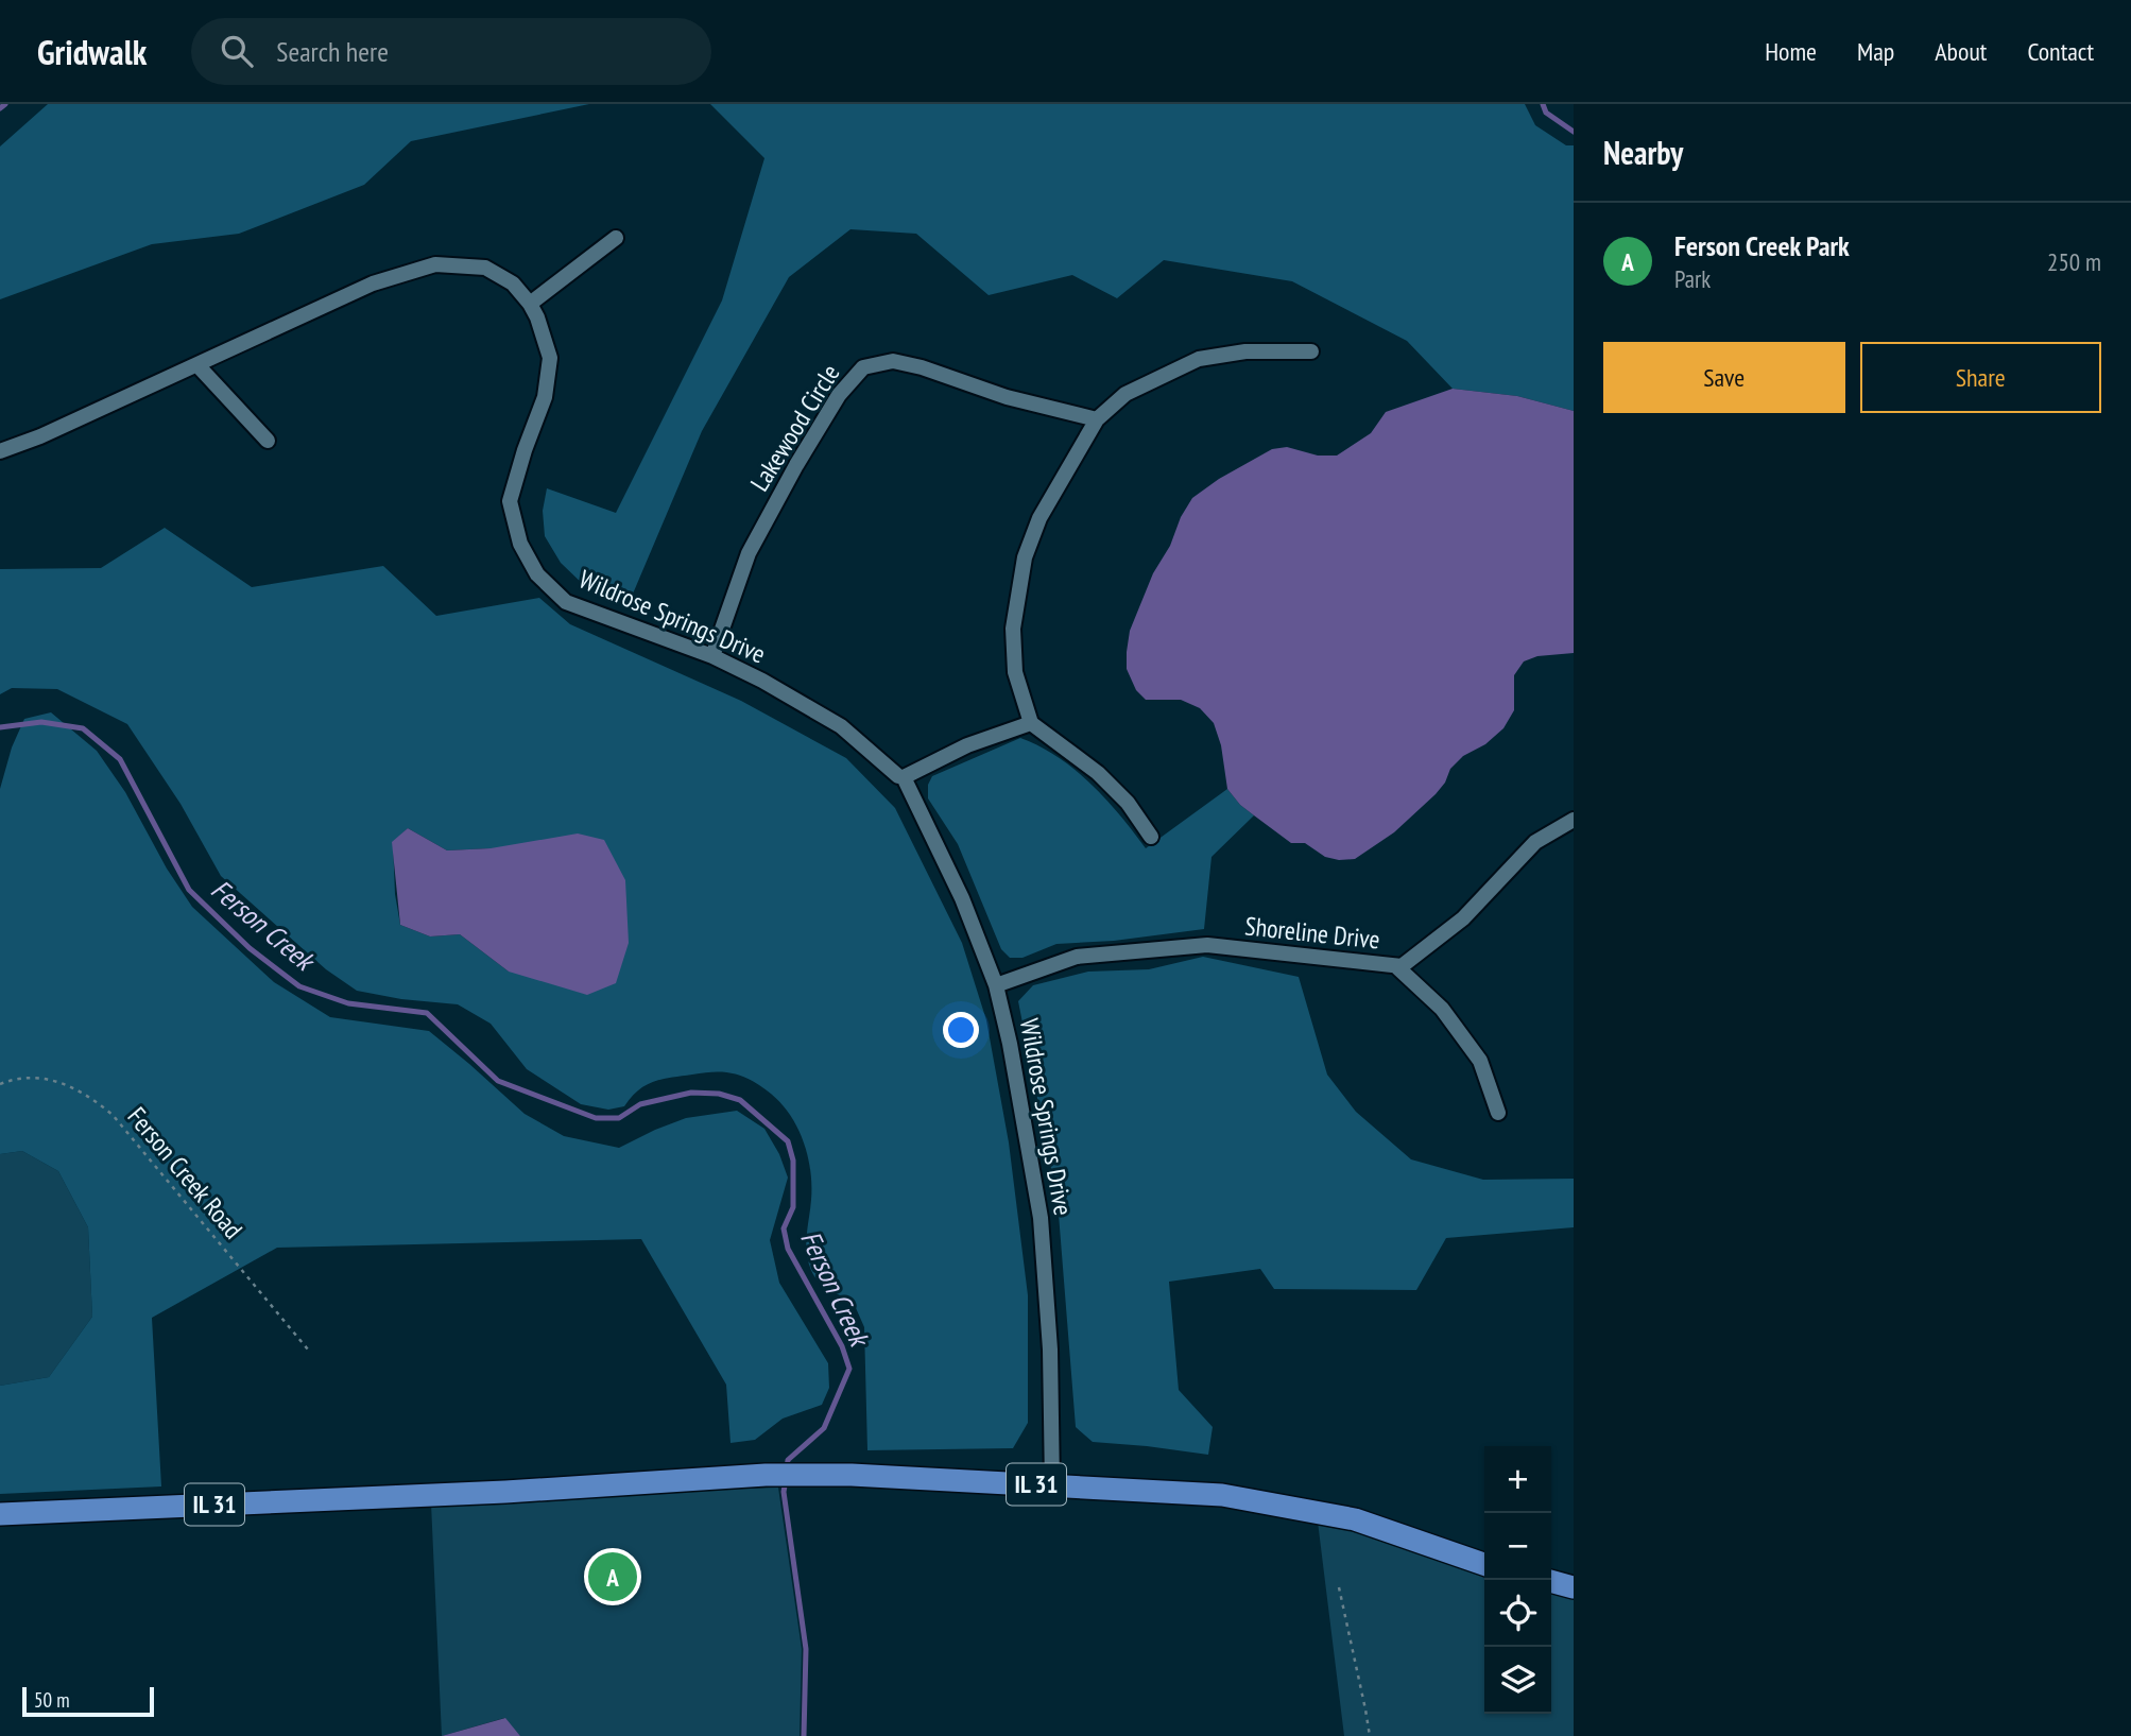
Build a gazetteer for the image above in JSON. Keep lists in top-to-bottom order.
{
  "streets": {
    "main road": ["IL 31"],
    "street": ["Lakewood Circle", "Wildrose Springs Drive", "Shoreline Drive"],
    "path": ["Ferson Creek Road"]
  },
  "crossings": [
    ["Lakewood Circle", "Wildrose Springs Drive"],
    ["Wildrose Springs Drive", "Shoreline Drive"],
    ["Wildrose Springs Drive", "IL 31"]
  ],
  "water": ["Ferson Creek"],
  "scale_bar": "50 m",
  "page": {
    "header": "Gridwalk",
    "search": "Search here",
    "nav": [
      "Home",
      "Map",
      "About",
      "Contact"
    ],
    "heading": "Nearby",
    "list": [
      {
        "mark": "A",
        "name": "Ferson Creek Park",
        "note": "Park",
        "value": "250 m"
      }
    ],
    "buttons": ["Save", "Share"],
    "map_buttons": ["+", "−"],
    "pins": "A",
    "scale": "50 m"
  }
}
